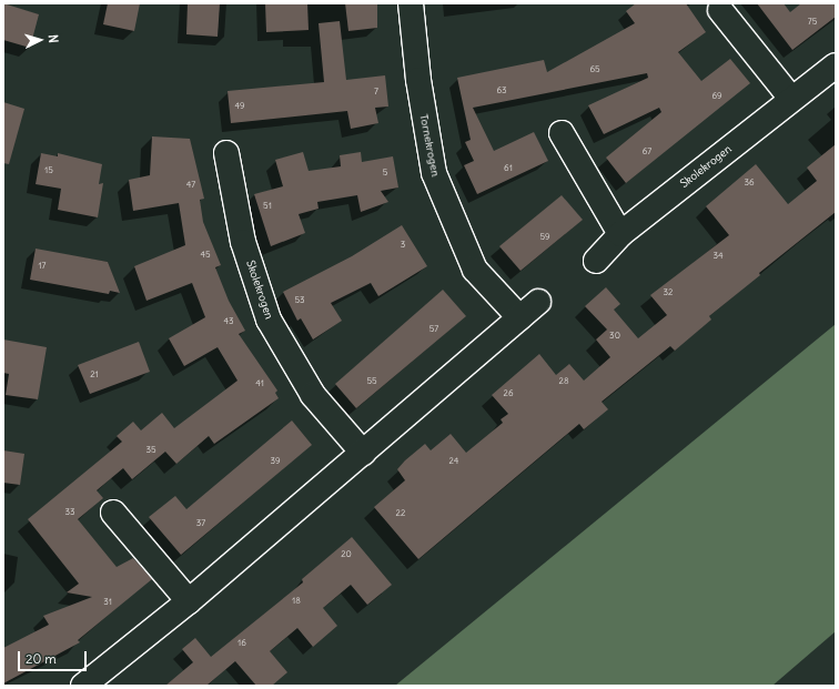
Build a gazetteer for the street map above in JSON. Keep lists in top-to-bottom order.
{
  "streets": {
    "street": ["Tornekrogen", "Skolekrogen"]
  },
  "house_numbers": [
    "75",
    "65",
    "63",
    "7",
    "69",
    "49",
    "67",
    "61",
    "15",
    "5",
    "36",
    "47",
    "51",
    "59",
    "3",
    "45",
    "34",
    "17",
    "32",
    "53",
    "43",
    "57",
    "30",
    "21",
    "55",
    "28",
    "41",
    "26",
    "35",
    "39",
    "24",
    "33",
    "22",
    "37",
    "20",
    "18",
    "31",
    "16"
  ],
  "scale_bar": "20 m",
  "north": "right"
}
